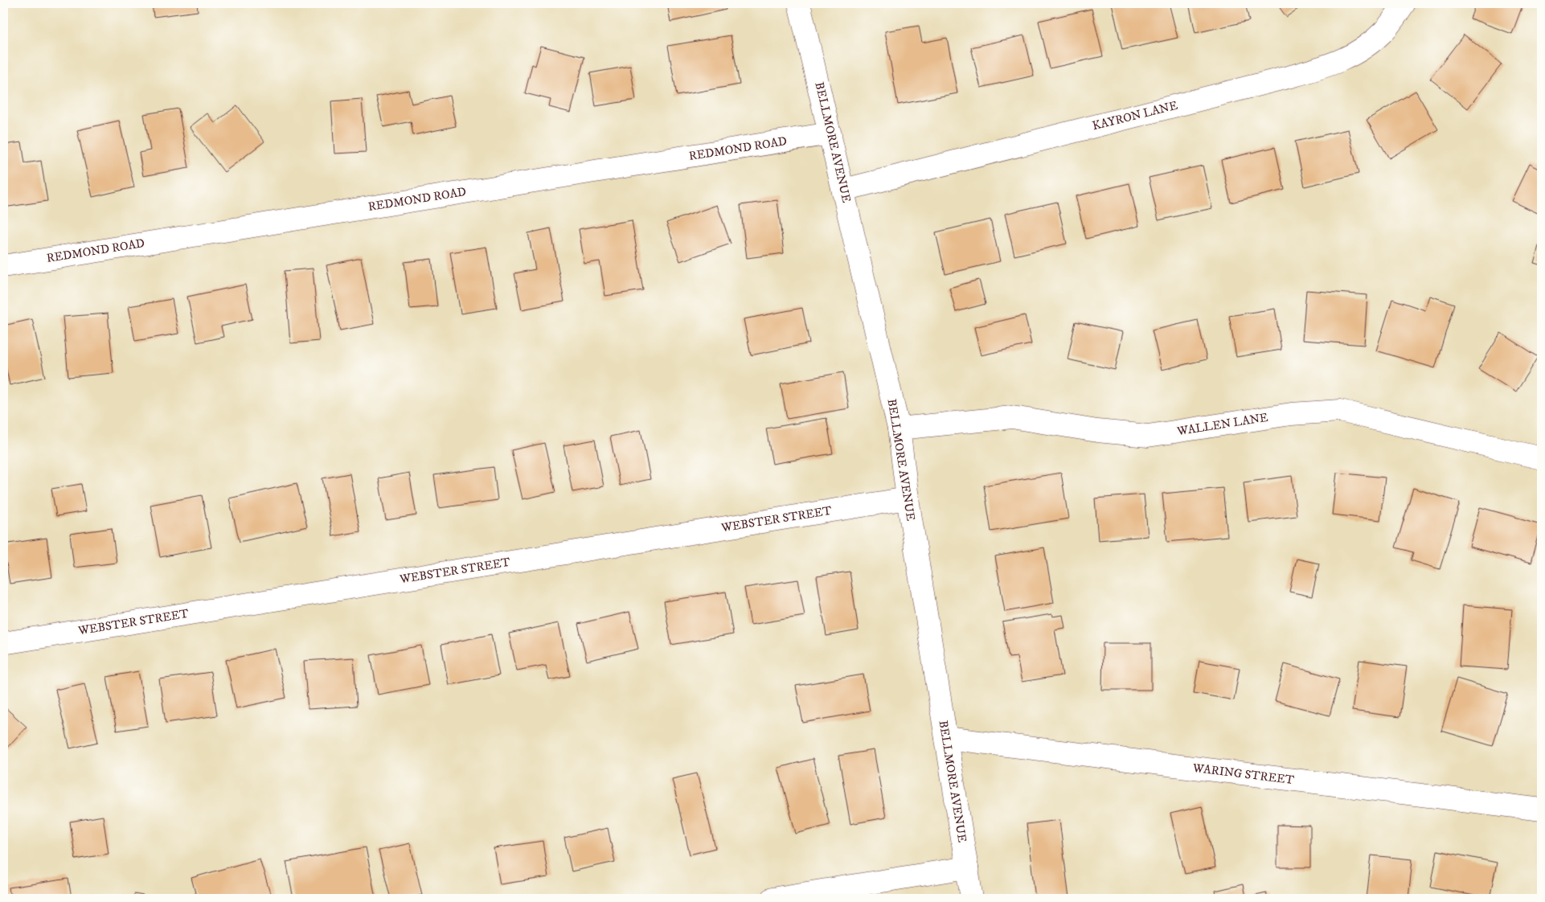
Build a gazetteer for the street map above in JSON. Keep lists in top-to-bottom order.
{
  "streets": {
    "street": [
      "KAYRON LANE",
      "BELLMORE AVENUE",
      "REDMOND ROAD",
      "WALLEN LANE",
      "WEBSTER STREET",
      "WARING STREET"
    ]
  },
  "crossings": [
    ["KAYRON LANE", "BELLMORE AVENUE"],
    ["BELLMORE AVENUE", "REDMOND ROAD"],
    ["BELLMORE AVENUE", "WALLEN LANE"],
    ["BELLMORE AVENUE", "WEBSTER STREET"],
    ["BELLMORE AVENUE", "WARING STREET"]
  ]
}
